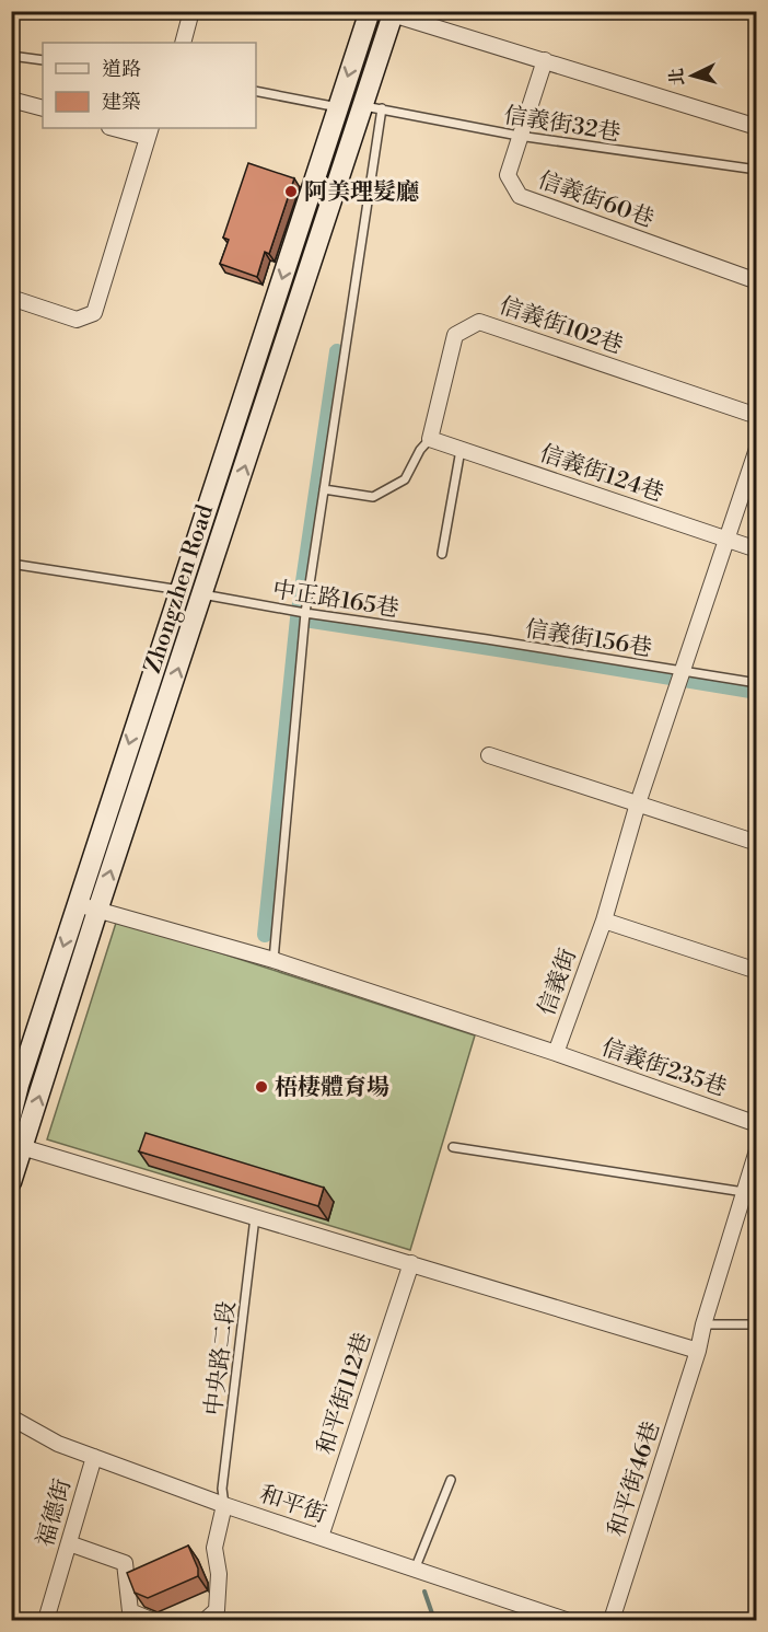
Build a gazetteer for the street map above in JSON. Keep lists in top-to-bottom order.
{
  "streets": {
    "street": [
      "信義街60巷",
      "信義街102巷",
      "信義街124巷",
      "Zhongzhen Road",
      "信義街",
      "信義街235巷",
      "和平街112巷",
      "和平街46巷",
      "和平街",
      "福德街"
    ],
    "lane": [
      "信義街32巷",
      "中正路165巷",
      "信義街156巷",
      "中央路二段"
    ]
  },
  "crossings": [
    ["信義街32巷", "信義街60巷"],
    ["信義街32巷", "Zhongzhen Road"],
    ["信義街102巷", "信義街124巷"],
    ["信義街124巷", "信義街"],
    ["Zhongzhen Road", "中正路165巷"],
    ["Zhongzhen Road", "信義街"],
    ["中正路165巷", "信義街156巷"],
    ["信義街156巷", "信義街"],
    ["信義街", "信義街235巷"],
    ["中央路二段", "和平街"],
    ["和平街112巷", "和平街"],
    ["和平街", "福德街"]
  ],
  "places": ["阿美理髮廳", "梧棲體育場"],
  "legend": ["道路", "建築"],
  "north": "left"
}
